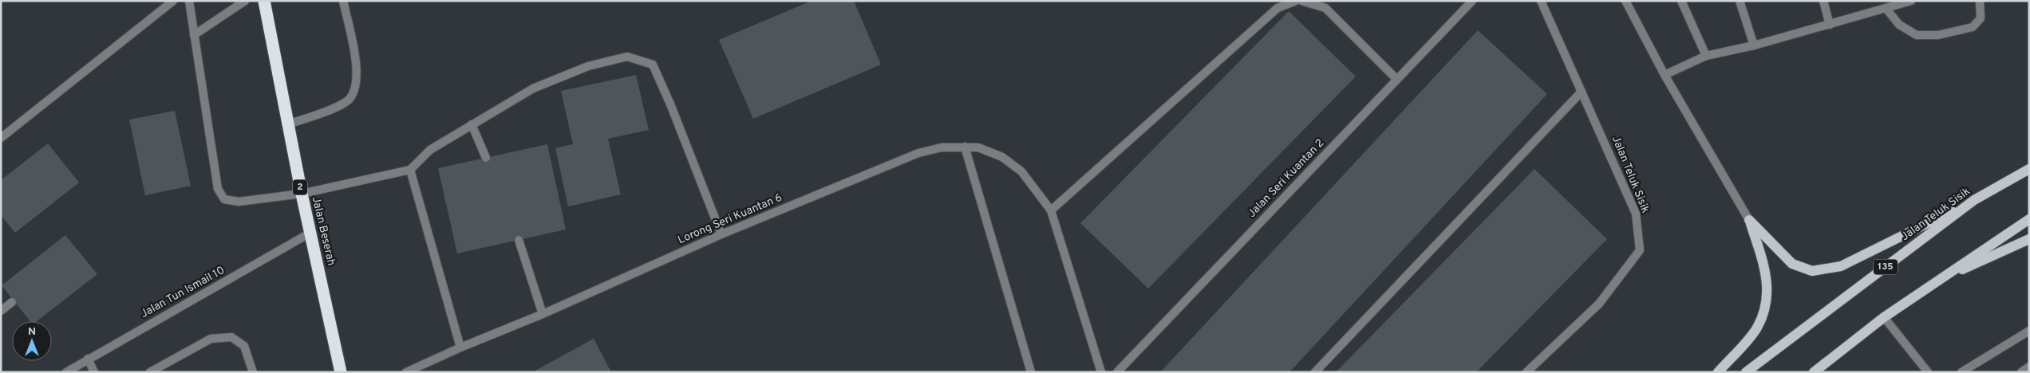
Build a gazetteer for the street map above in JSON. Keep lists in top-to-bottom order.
{
  "streets": {
    "highway": ["2", "Jalan Beserah"],
    "main road": ["Jalan Teluk Sisik", "135"],
    "street": ["Jalan Seri Kuantan 2", "Lorong Seri Kuantan 6", "Jalan Tun Ismail 10"]
  },
  "crossings": [
    ["Jalan Beserah", "Jalan Tun Ismail 10"]
  ],
  "north": "top"
}
